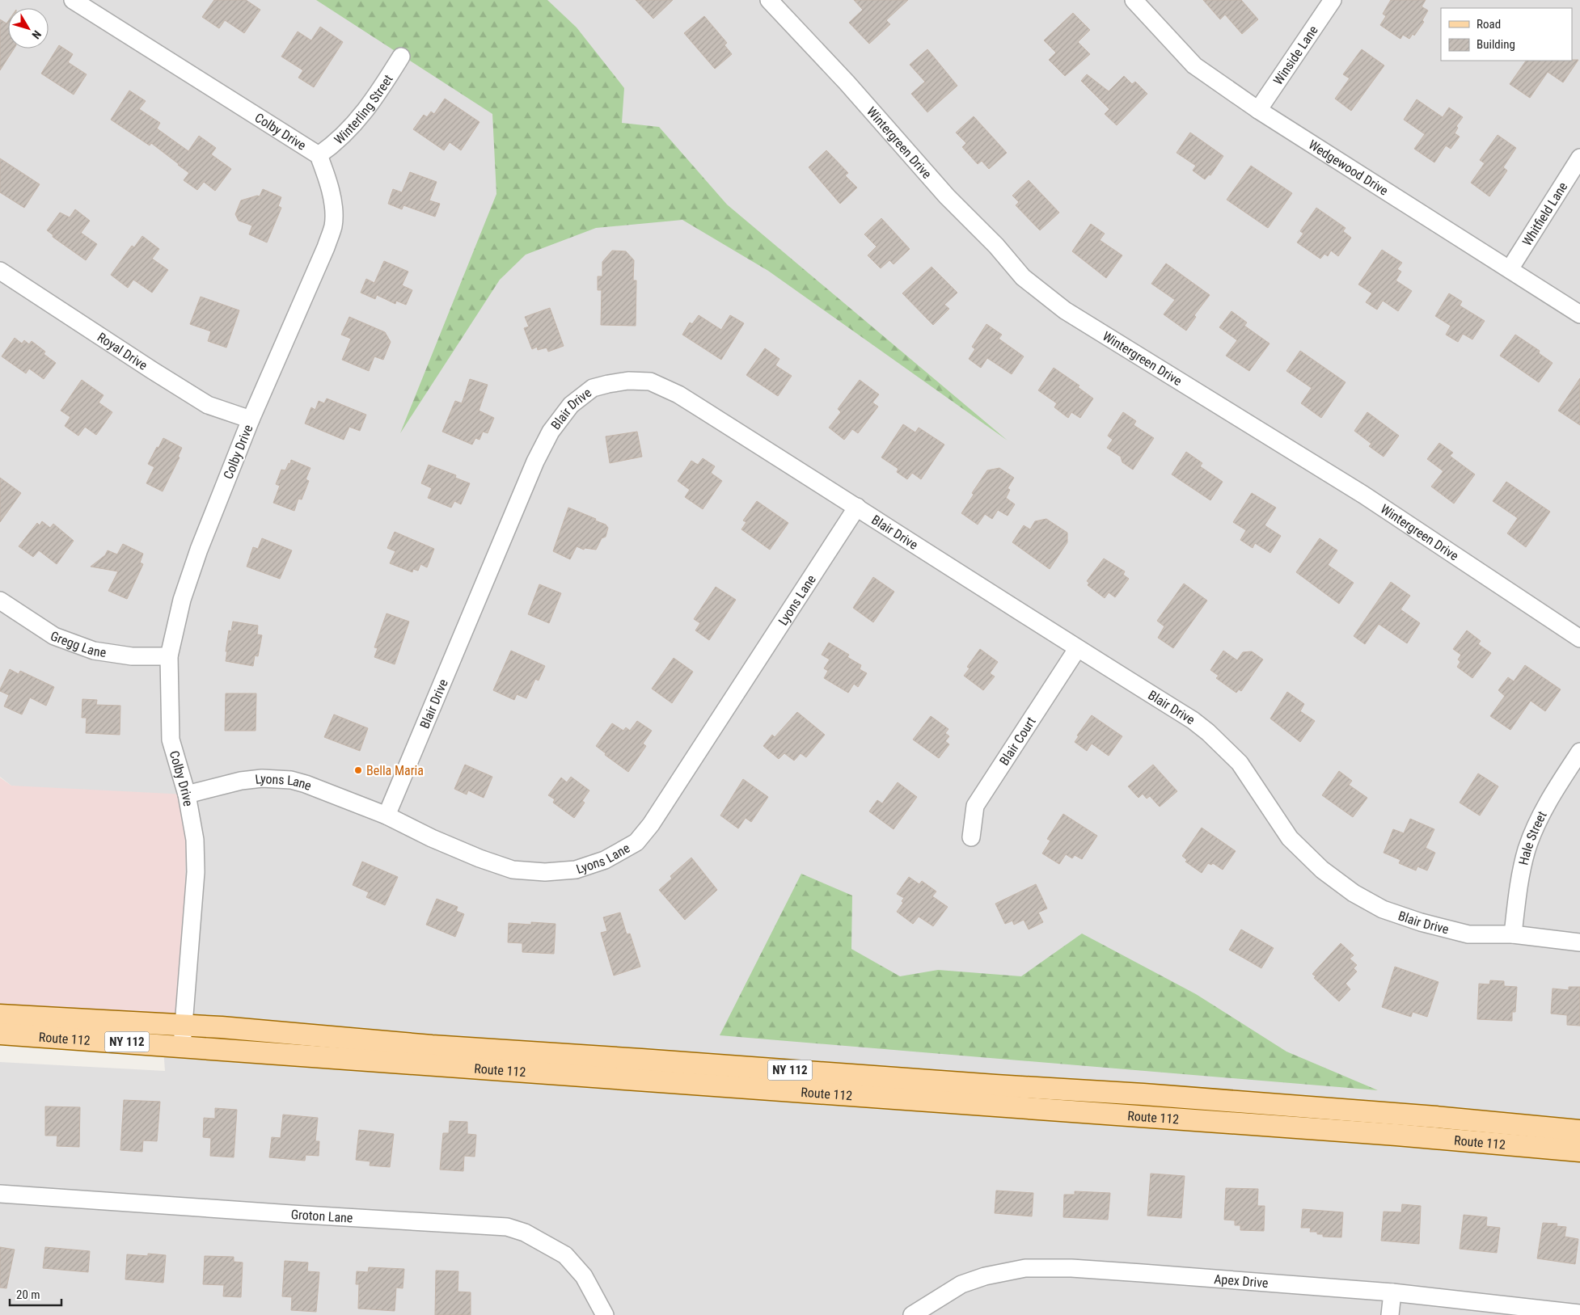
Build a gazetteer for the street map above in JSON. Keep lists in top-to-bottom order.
{
  "streets": {
    "main road": ["Route 112", "NY 112"],
    "street": [
      "Winside Lane",
      "Winterling Street",
      "Colby Drive",
      "Wintergreen Drive",
      "Wedgewood Drive",
      "Whitfield Lane",
      "Royal Drive",
      "Blair Drive",
      "Lyons Lane",
      "Gregg Lane",
      "Blair Court",
      "Hale Street",
      "Groton Lane",
      "Apex Drive"
    ]
  },
  "crossings": [
    ["Winside Lane", "Wedgewood Drive"],
    ["Winterling Street", "Colby Drive"],
    ["Colby Drive", "Royal Drive"],
    ["Colby Drive", "Lyons Lane"],
    ["Colby Drive", "Gregg Lane"],
    ["Colby Drive", "Route 112"],
    ["Wedgewood Drive", "Whitfield Lane"],
    ["Blair Drive", "Lyons Lane"],
    ["Blair Drive", "Blair Court"],
    ["Blair Drive", "Hale Street"]
  ],
  "places": ["Bella Maria"],
  "legend": ["Road", "Building"],
  "scale_bar": "20 m",
  "north": "bottom right"
}
